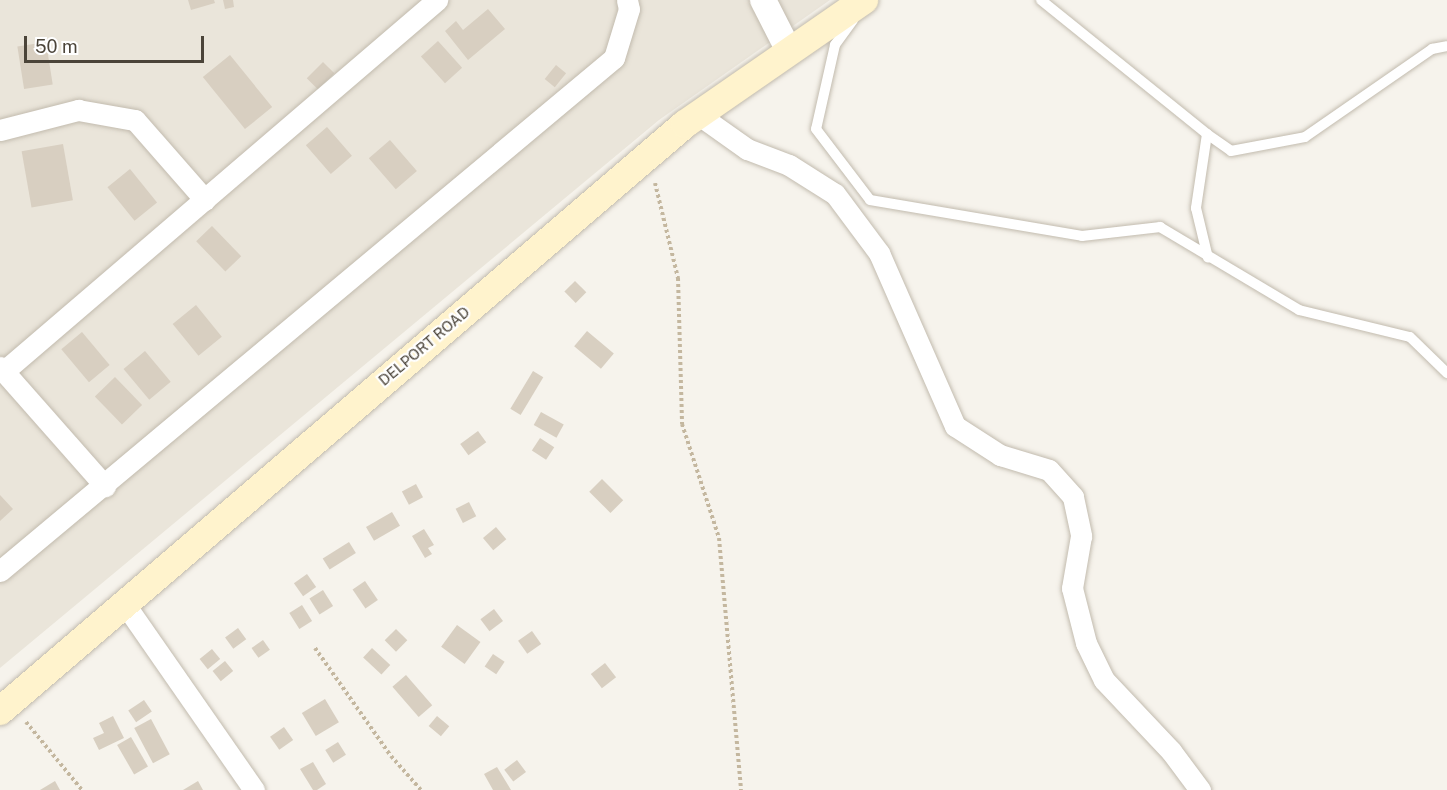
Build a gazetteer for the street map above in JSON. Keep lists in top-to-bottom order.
{
  "streets": {
    "main road": ["DELPORT ROAD"]
  },
  "scale_bar": "50 m"
}
